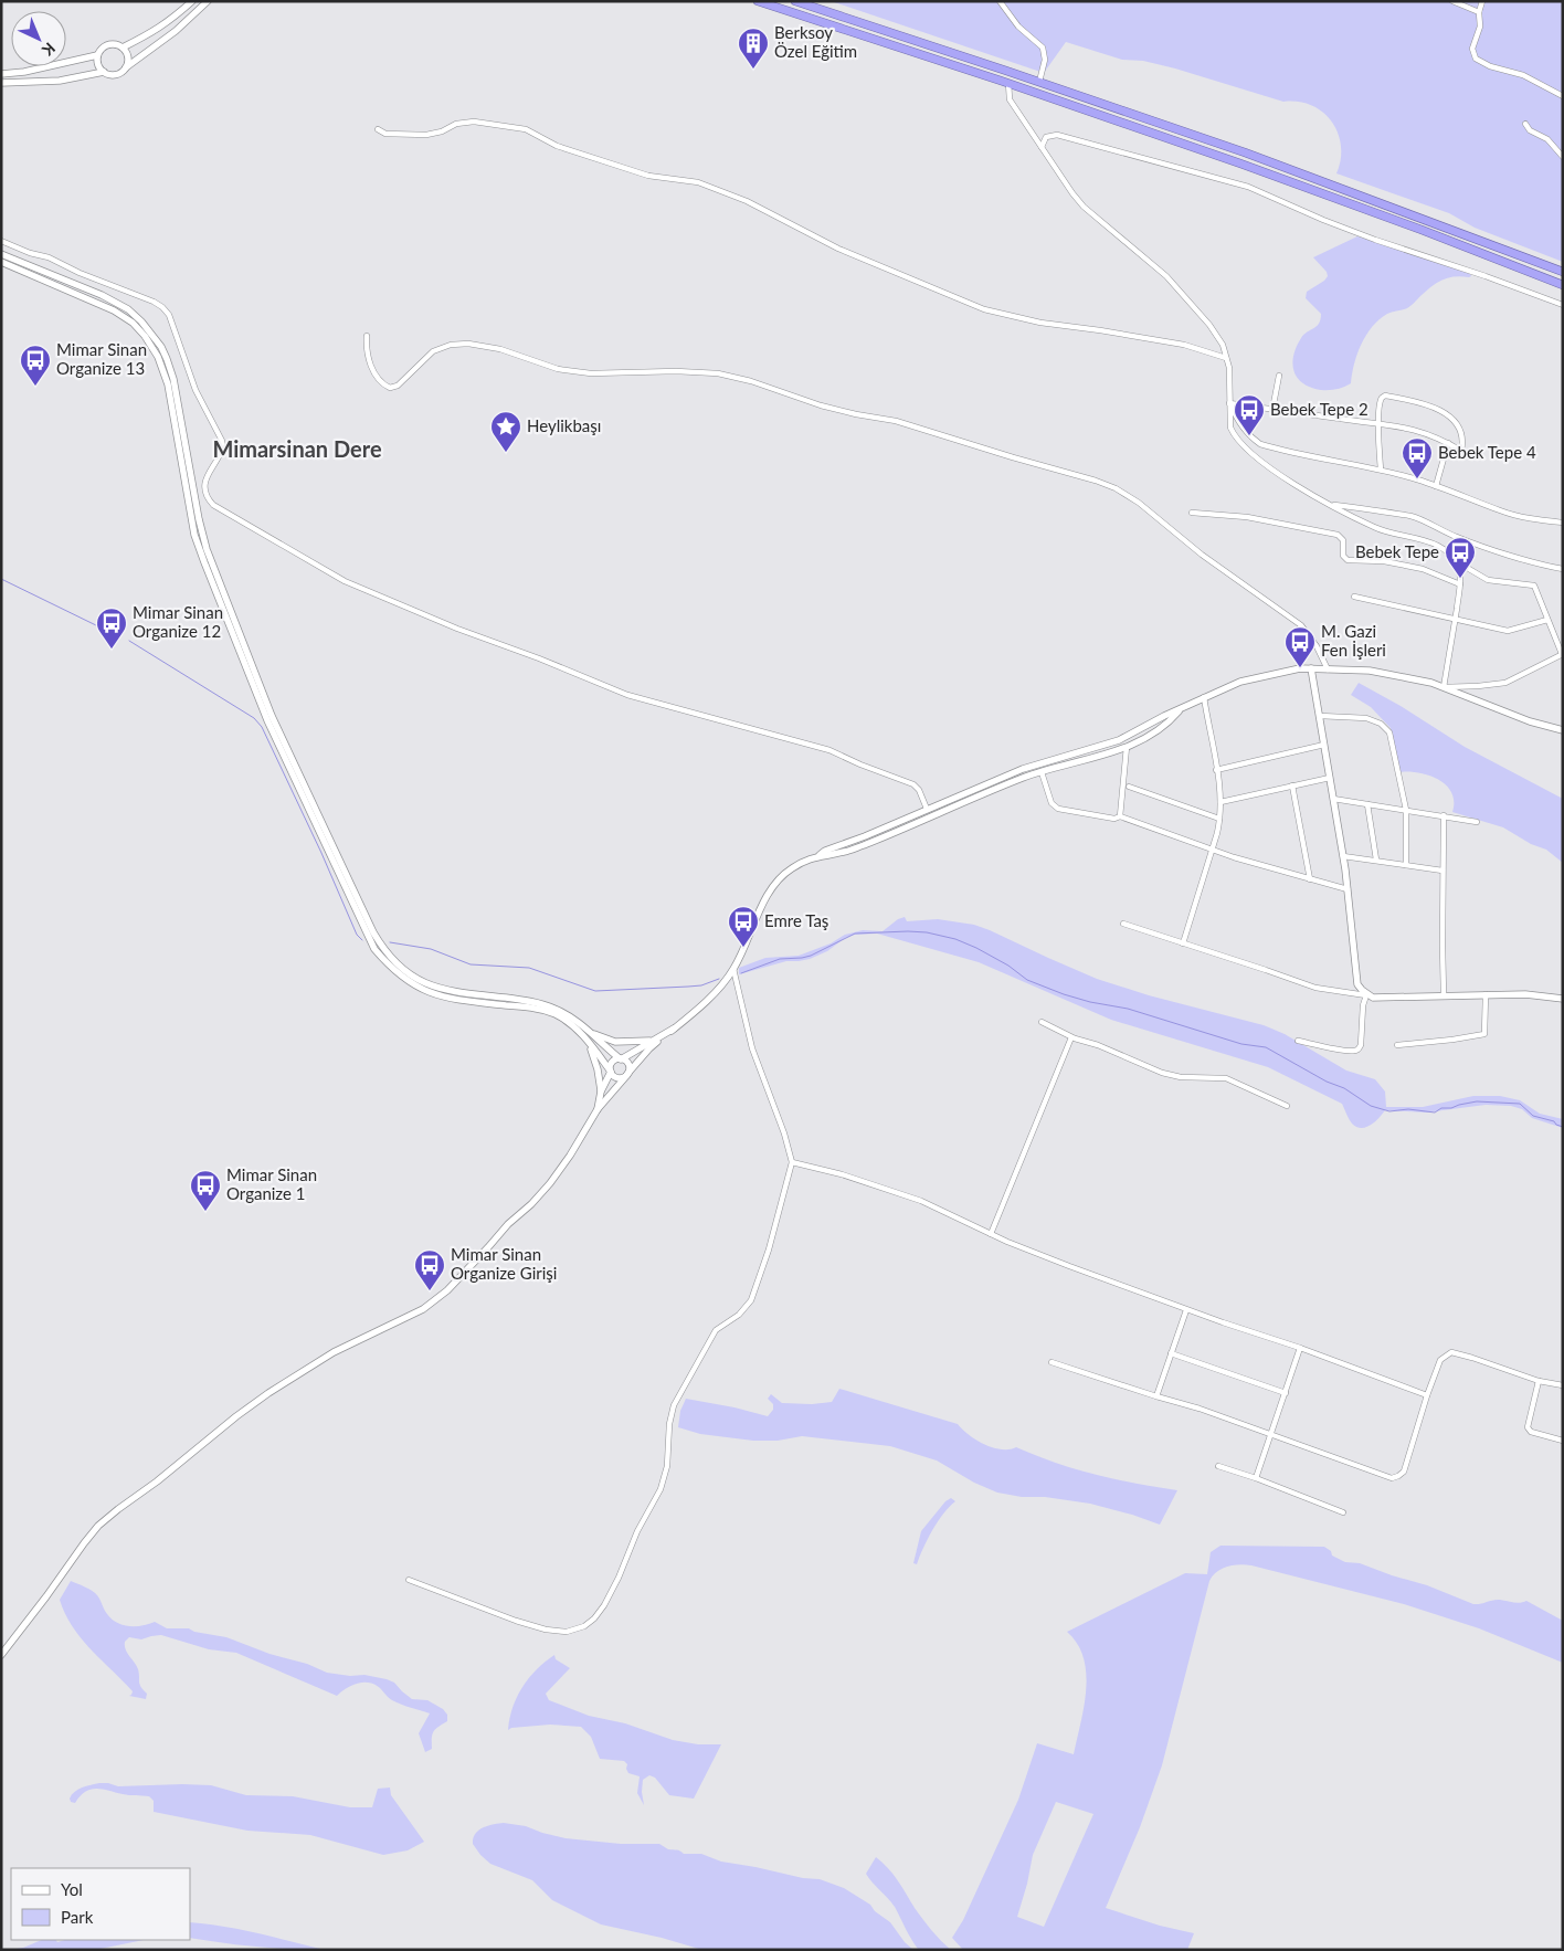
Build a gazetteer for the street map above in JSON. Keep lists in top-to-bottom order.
{
  "districts": ["Mimarsinan Dere"],
  "places": {
    "building": ["Berksoy Özel Eğitim"],
    "bus stop": [
      "Mimar Sinan Organize 13",
      "Bebek Tepe 2",
      "Bebek Tepe 4",
      "Bebek Tepe",
      "Mimar Sinan Organize 12",
      "M. Gazi Fen İşleri",
      "Emre Taş",
      "Mimar Sinan Organize 1",
      "Mimar Sinan Organize Girişi"
    ],
    "place": ["Heylikbaşı"]
  },
  "legend": ["Yol", "Park"],
  "north": "bottom right"
}
